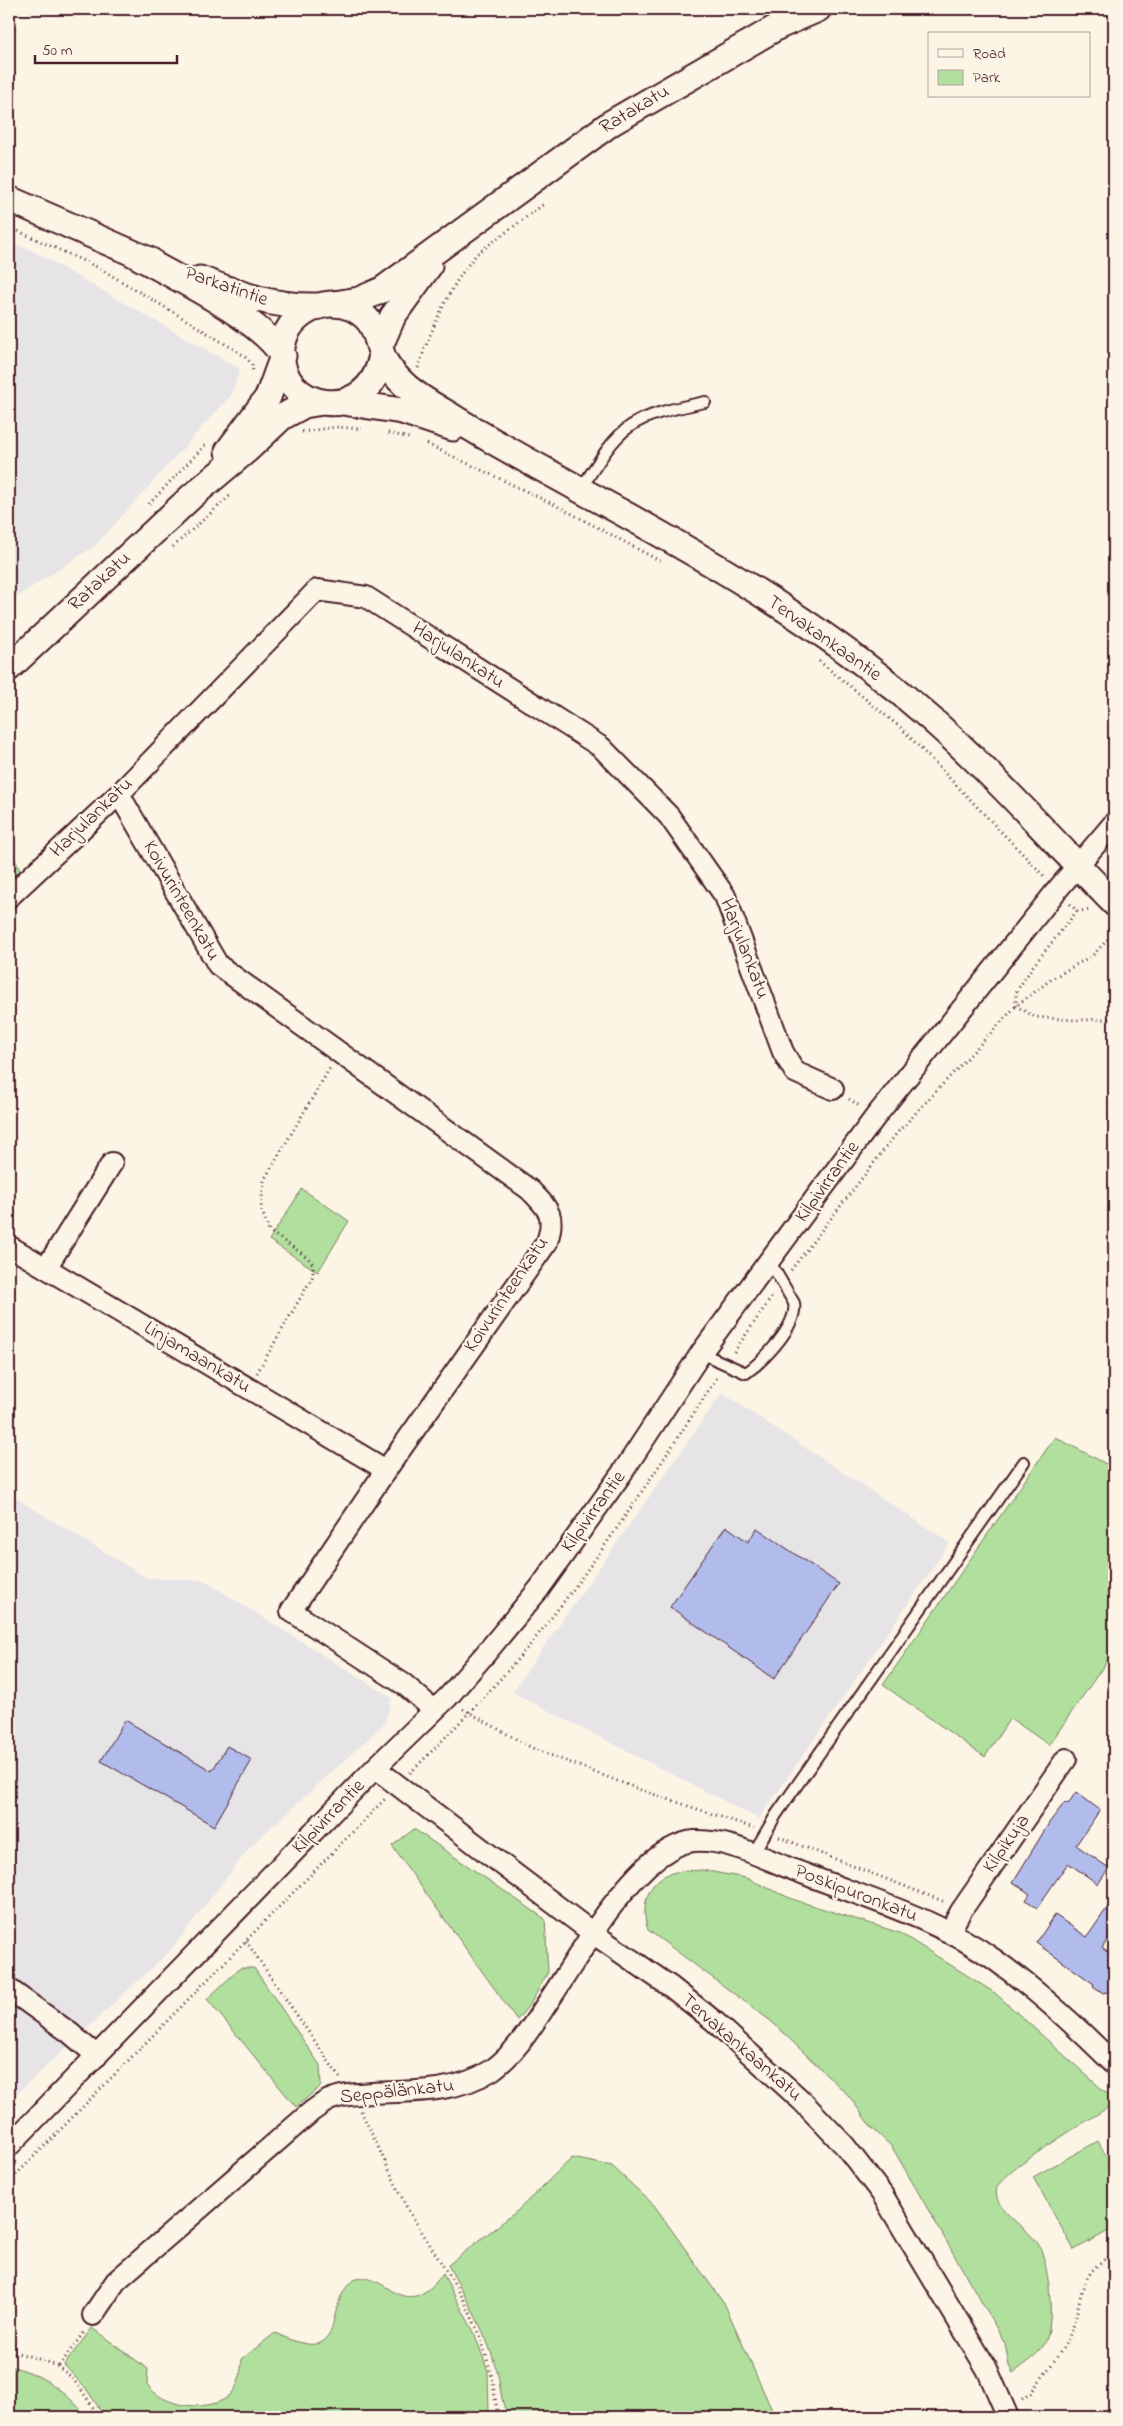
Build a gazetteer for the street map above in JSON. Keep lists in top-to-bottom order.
{
  "streets": {
    "street": [
      "Ratakatu",
      "Parkatintie",
      "Tervakankaantie",
      "Harjulankatu",
      "Koivurinteenkatu",
      "Kilpivirrantie",
      "Linjamaankatu",
      "Kilpikuja",
      "Poskipuronkatu",
      "Tervakankaankatu",
      "Seppälänkatu"
    ]
  },
  "crossings": [
    ["Ratakatu", "Parkatintie"],
    ["Ratakatu", "Tervakankaantie"],
    ["Parkatintie", "Tervakankaantie"],
    ["Tervakankaantie", "Kilpivirrantie"],
    ["Harjulankatu", "Koivurinteenkatu"],
    ["Koivurinteenkatu", "Kilpivirrantie"],
    ["Koivurinteenkatu", "Linjamaankatu"],
    ["Kilpivirrantie", "Tervakankaankatu"],
    ["Kilpikuja", "Poskipuronkatu"],
    ["Poskipuronkatu", "Tervakankaankatu"],
    ["Poskipuronkatu", "Seppälänkatu"],
    ["Tervakankaankatu", "Seppälänkatu"]
  ],
  "legend": ["Road", "Park"],
  "scale_bar": "50 m"
}
